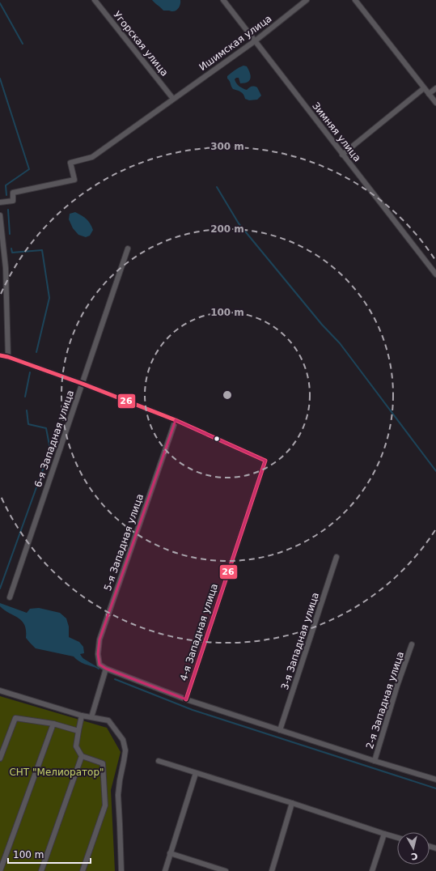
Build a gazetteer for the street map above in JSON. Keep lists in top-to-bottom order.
{
  "streets": {
    "street": [
      "Ишимская улица",
      "Угорская улица",
      "Зимняя улица",
      "6-я Западная улица",
      "5-я Западная улица",
      "4-я Западная улица",
      "3-я Западная улица",
      "2-я Западная улица"
    ]
  },
  "crossings": [
    ["Ишимская улица", "Угорская улица"],
    ["Ишимская улица", "Зимняя улица"],
    ["5-я Западная улица", "4-я Западная улица"]
  ],
  "one_way": ["5-я Западная улица"],
  "parks": ["СНТ \"Мелиоратор\""],
  "lines": ["transit line 26"],
  "scale_bar": "100 m",
  "north": "bottom",
  "rings": ["300 m", "200 m", "100 m"]
}
